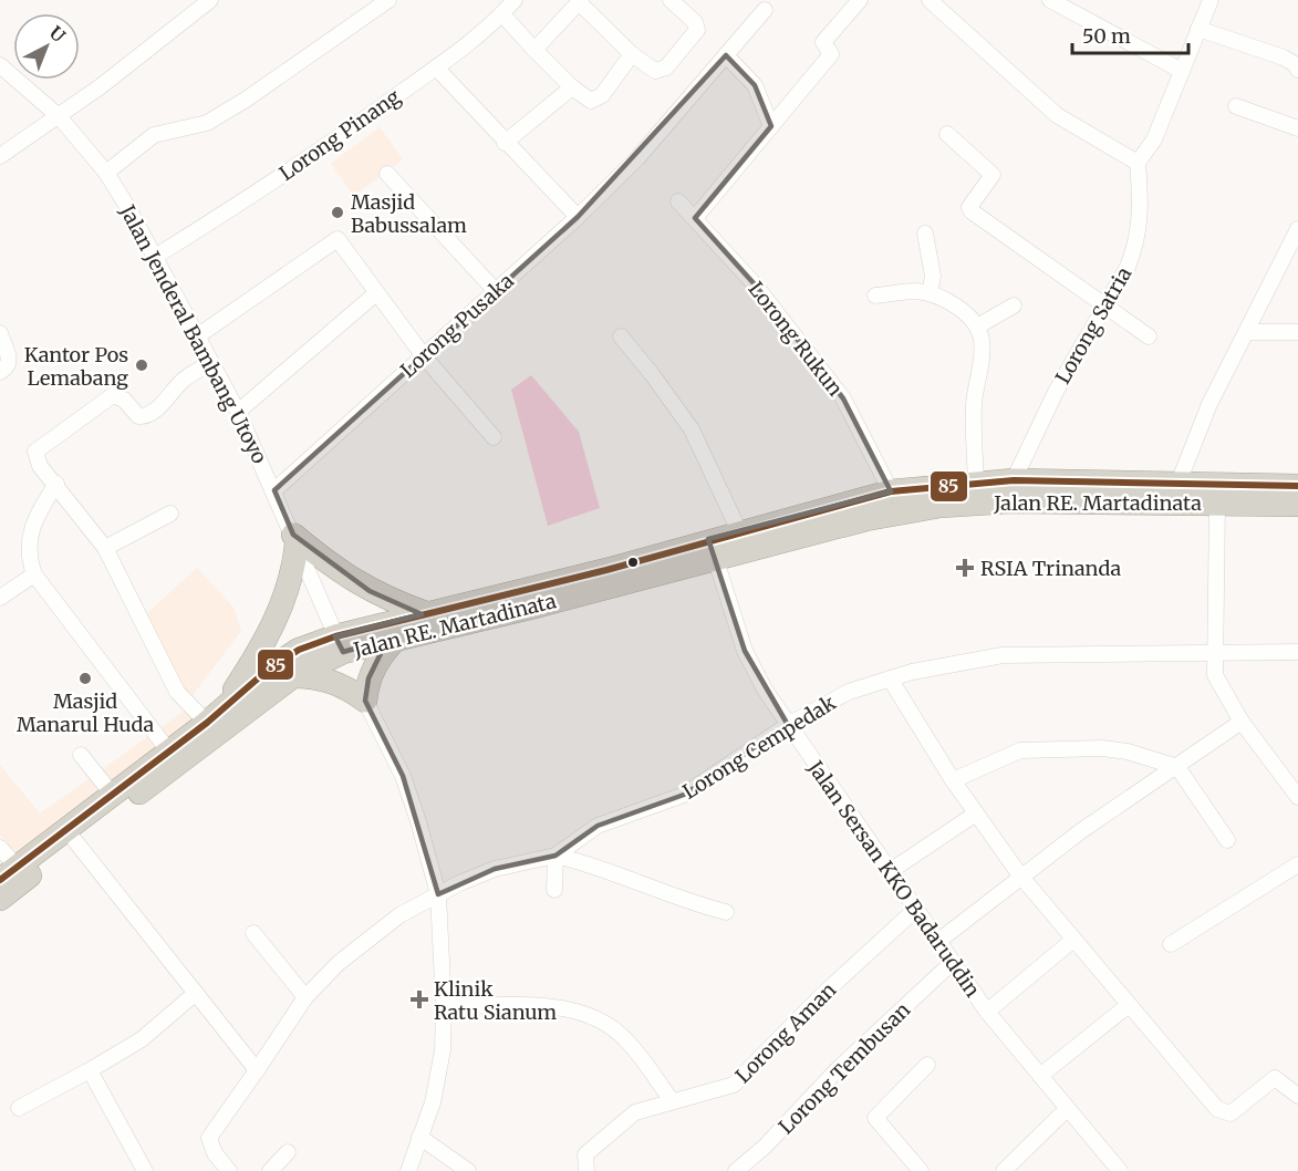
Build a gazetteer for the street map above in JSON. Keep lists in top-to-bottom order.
{
  "streets": {
    "highway": ["Jalan RE. Martadinata"],
    "street": [
      "Lorong Pinang",
      "Lorong Pusaka",
      "Lorong Satria",
      "Jalan Jenderal Bambang Utoyo",
      "Lorong Rukun",
      "Lorong Cempedak",
      "Jalan Sersan KKO Badaruddin",
      "Lorong Aman",
      "Lorong Tembusan"
    ]
  },
  "crossings": [
    ["Lorong Pinang", "Jalan Jenderal Bambang Utoyo"],
    ["Lorong Pusaka", "Jalan Jenderal Bambang Utoyo"],
    ["Jalan Jenderal Bambang Utoyo", "Jalan RE. Martadinata"],
    ["Jalan RE. Martadinata", "Jalan Sersan KKO Badaruddin"],
    ["Lorong Cempedak", "Jalan Sersan KKO Badaruddin"],
    ["Jalan Sersan KKO Badaruddin", "Lorong Aman"],
    ["Jalan Sersan KKO Badaruddin", "Lorong Tembusan"]
  ],
  "places": {
    "other": ["Masjid Babussalam", "Kantor Pos Lemabang", "Masjid Manarul Huda"],
    "health": ["RSIA Trinanda", "Klinik Ratu Sianum"]
  },
  "lines": ["transit line 85"],
  "scale_bar": "50 m",
  "north": "top right"
}
